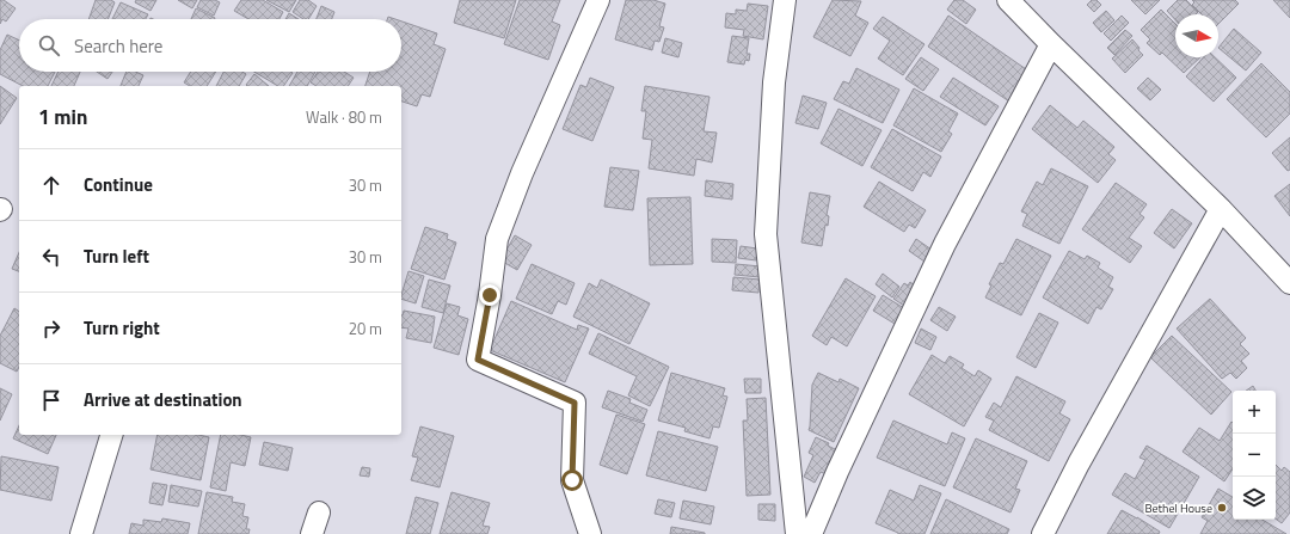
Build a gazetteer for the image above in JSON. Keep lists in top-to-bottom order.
{
  "places": ["Bethel House"],
  "north": "right",
  "page": {
    "search": "Search here",
    "heading": ["1 min", "Walk · 80 m"],
    "list": [
      ["Continue", "30 m"],
      ["Turn left", "30 m"],
      ["Turn right", "20 m"],
      "Arrive at destination"
    ],
    "map_buttons": ["+", "−"]
  }
}
